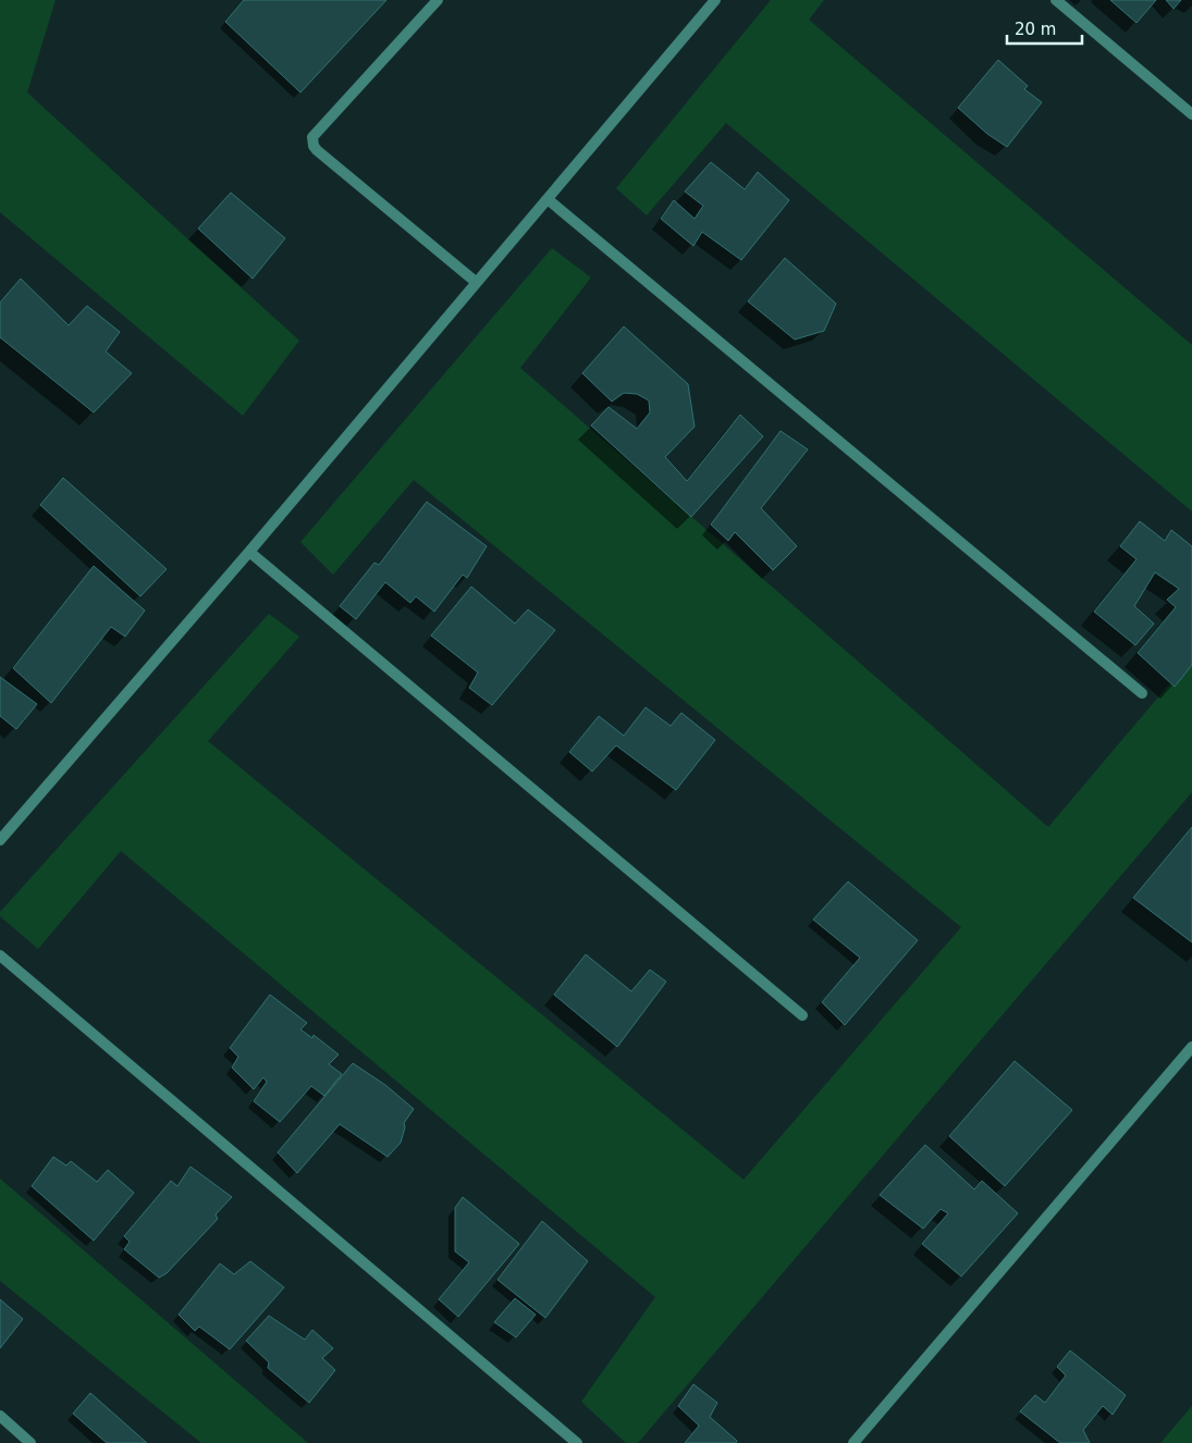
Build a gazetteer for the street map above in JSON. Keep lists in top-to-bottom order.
{
  "scale_bar": "20 m"
}
